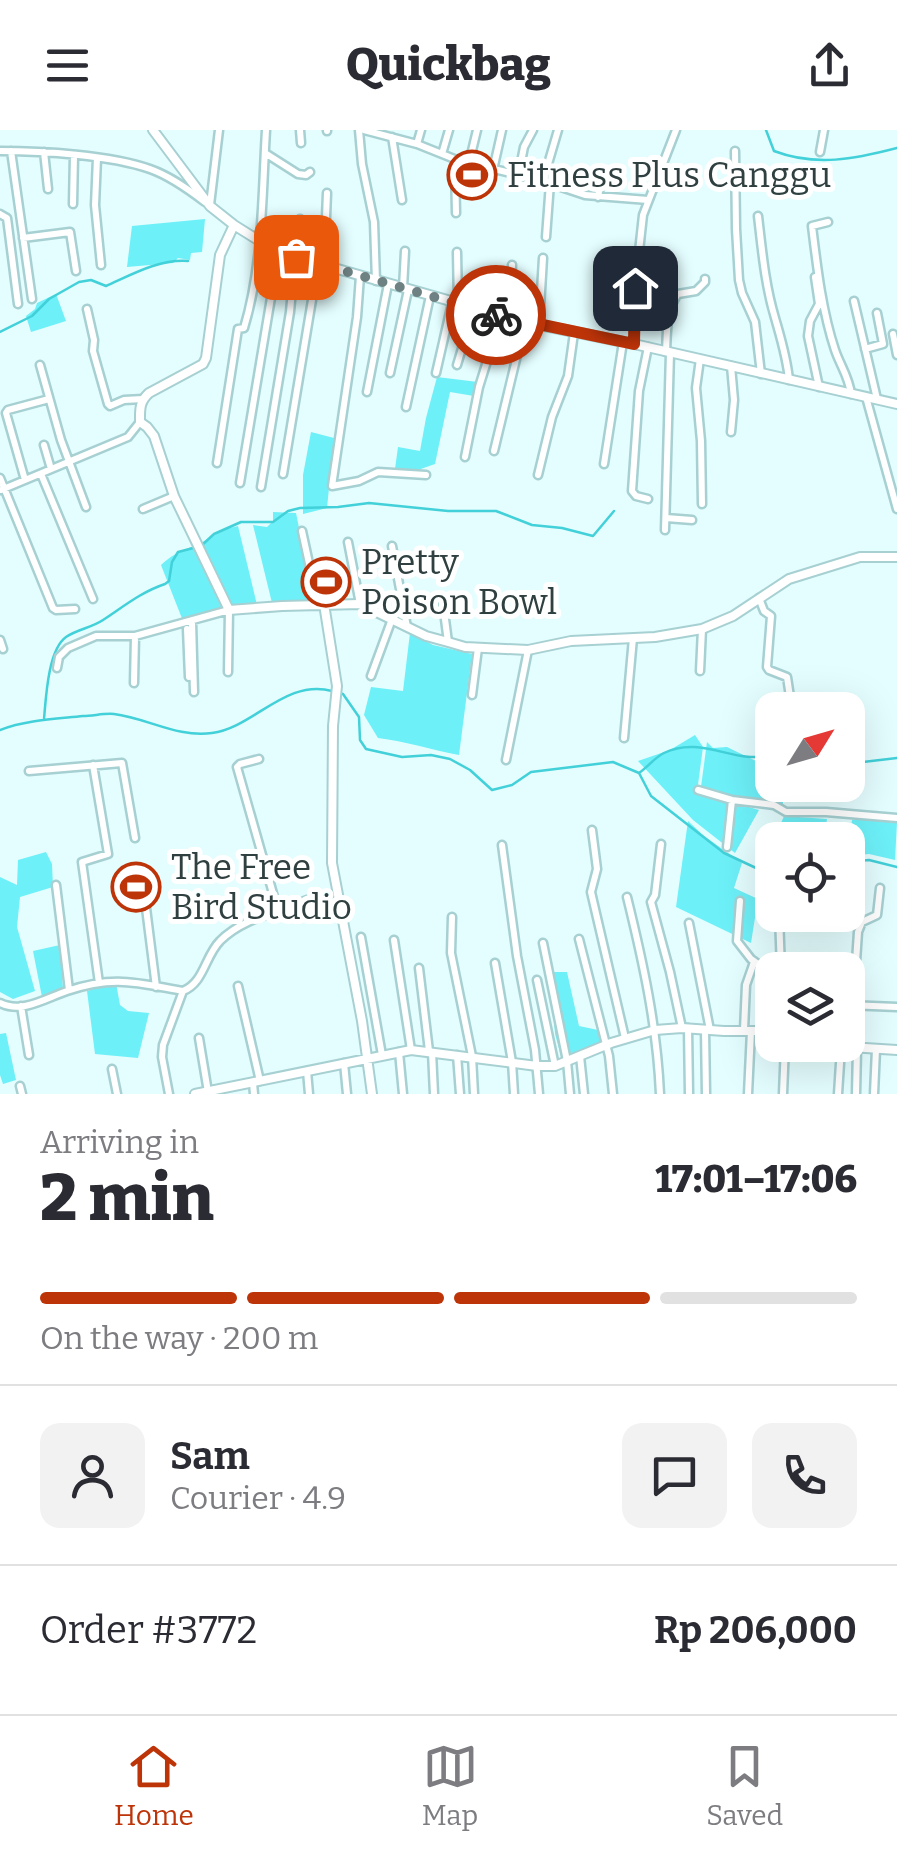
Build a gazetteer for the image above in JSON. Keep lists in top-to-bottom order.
{
  "places": {
    "sports": ["Fitness Plus Canggu", "Pretty Poison Bowl", "The Free Bird Studio"]
  },
  "north": "top right",
  "page": {
    "header": "Quickbag",
    "heading": ["2 min", "Arriving in", "17:01–17:06"],
    "panel": [
      "Sam",
      "Courier · 4.9",
      "Order #3772",
      "Rp 206,000"
    ],
    "bar": "On the way · 200 m",
    "tabs": ["Home", "Map", "Saved"]
  }
}
